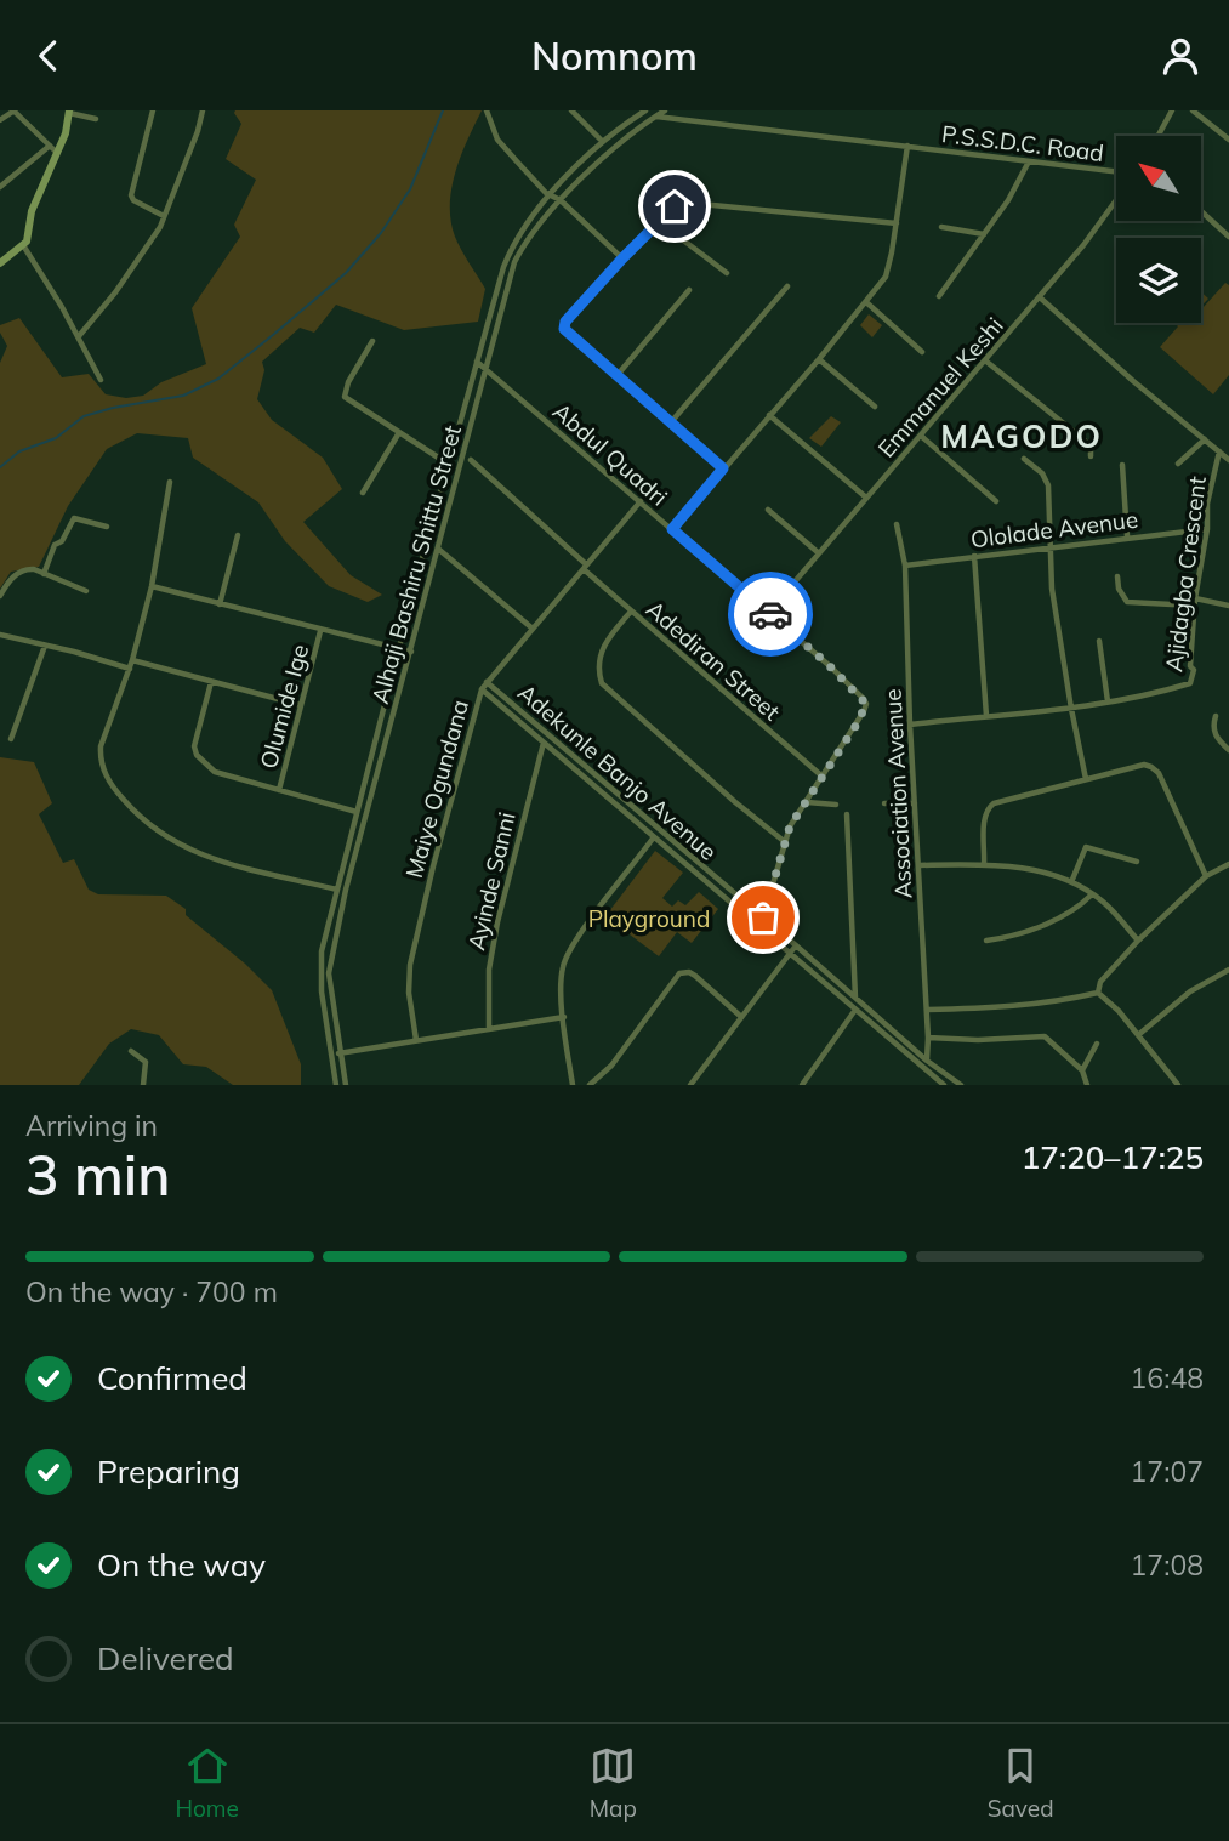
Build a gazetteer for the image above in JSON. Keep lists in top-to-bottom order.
{
  "streets": {
    "street": [
      "P.S.S.D.C. Road",
      "Emmanuel Keshi",
      "Abdul Quadri",
      "Ololade Avenue",
      "Alhaji Bashiru Shittu Street",
      "Ajidagba Crescent",
      "Adediran Street",
      "Olumide Ige",
      "Adekunle Banjo Avenue",
      "Maiye Ogundana",
      "Association Avenue",
      "Ayinde Sanni"
    ]
  },
  "crossings": [
    ["P.S.S.D.C. Road", "Alhaji Bashiru Shittu Street"],
    ["Emmanuel Keshi", "Abdul Quadri"],
    ["Abdul Quadri", "Alhaji Bashiru Shittu Street"],
    ["Abdul Quadri", "Adediran Street"],
    ["Abdul Quadri", "Maiye Ogundana"],
    ["Ololade Avenue", "Ajidagba Crescent"],
    ["Ololade Avenue", "Association Avenue"],
    ["Adediran Street", "Maiye Ogundana"],
    ["Adekunle Banjo Avenue", "Maiye Ogundana"],
    ["Adekunle Banjo Avenue", "Association Avenue"],
    ["Adekunle Banjo Avenue", "Ayinde Sanni"]
  ],
  "districts": ["MAGODO"],
  "parks": ["Playground"],
  "north": "top left",
  "page": {
    "header": "Nomnom",
    "heading": ["3 min", "Arriving in", "17:20–17:25"],
    "bar": "On the way · 700 m",
    "list": [
      ["Confirmed", "16:48"],
      ["Preparing", "17:07"],
      ["On the way", "17:08"],
      "Delivered"
    ],
    "tabs": ["Home", "Map", "Saved"]
  }
}
